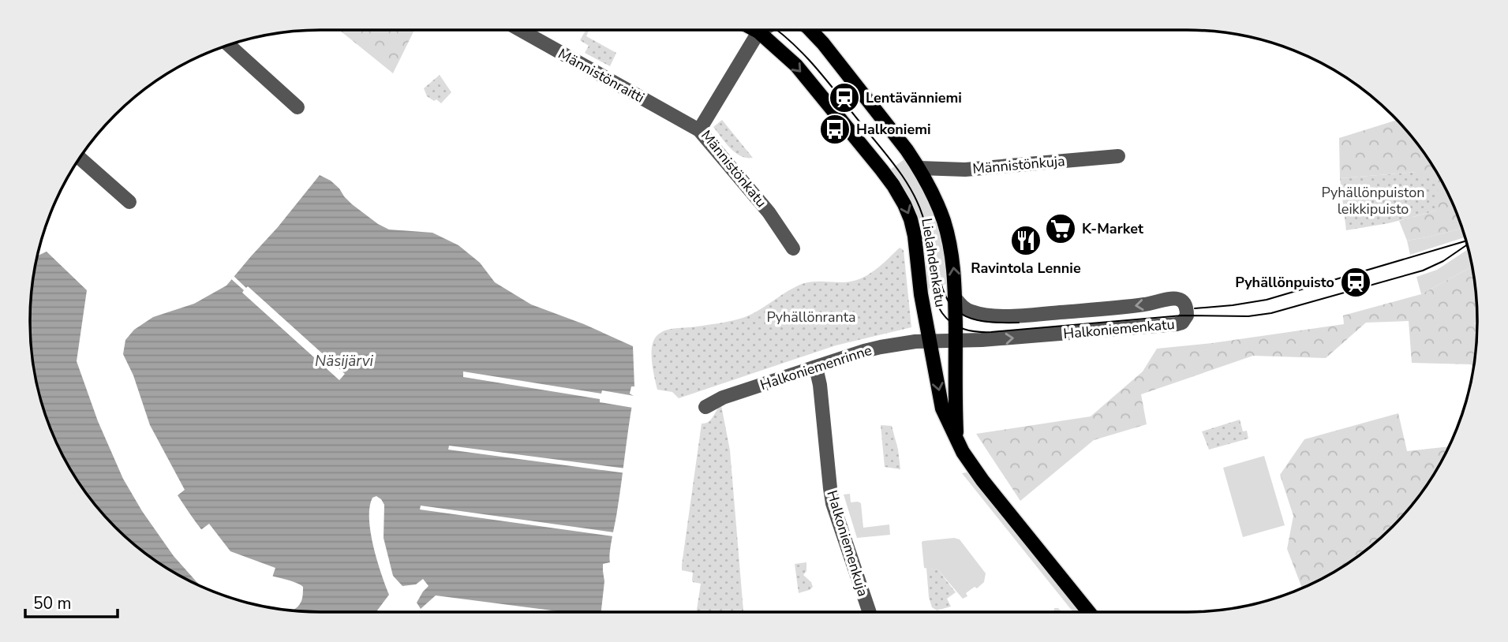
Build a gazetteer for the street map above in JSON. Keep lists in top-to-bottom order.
{
  "streets": {
    "main road": ["Lielahdenkatu"],
    "street": [
      "Männistönraitti",
      "Männistönkuja",
      "Männistönkatu",
      "Halkoniemenkatu",
      "Halkoniemenrinne",
      "Halkoniemenkuja"
    ]
  },
  "crossings": [
    ["Männistönraitti", "Männistönkatu"],
    ["Männistönkuja", "Lielahdenkatu"],
    ["Lielahdenkatu", "Halkoniemenkatu"],
    ["Lielahdenkatu", "Halkoniemenrinne"],
    ["Halkoniemenkatu", "Halkoniemenrinne"],
    ["Halkoniemenrinne", "Halkoniemenkuja"]
  ],
  "water": ["Näsijärvi"],
  "parks": ["Pyhällönpuiston leikkipuisto", "Pyhällönranta"],
  "places": {
    "station": ["Lentävänniemi", "Pyhällönpuisto"],
    "bus stop": ["Halkoniemi"],
    "supermarket": ["K-Market"],
    "restaurant": ["Ravintola Lennie"]
  },
  "scale_bar": "50 m"
}
